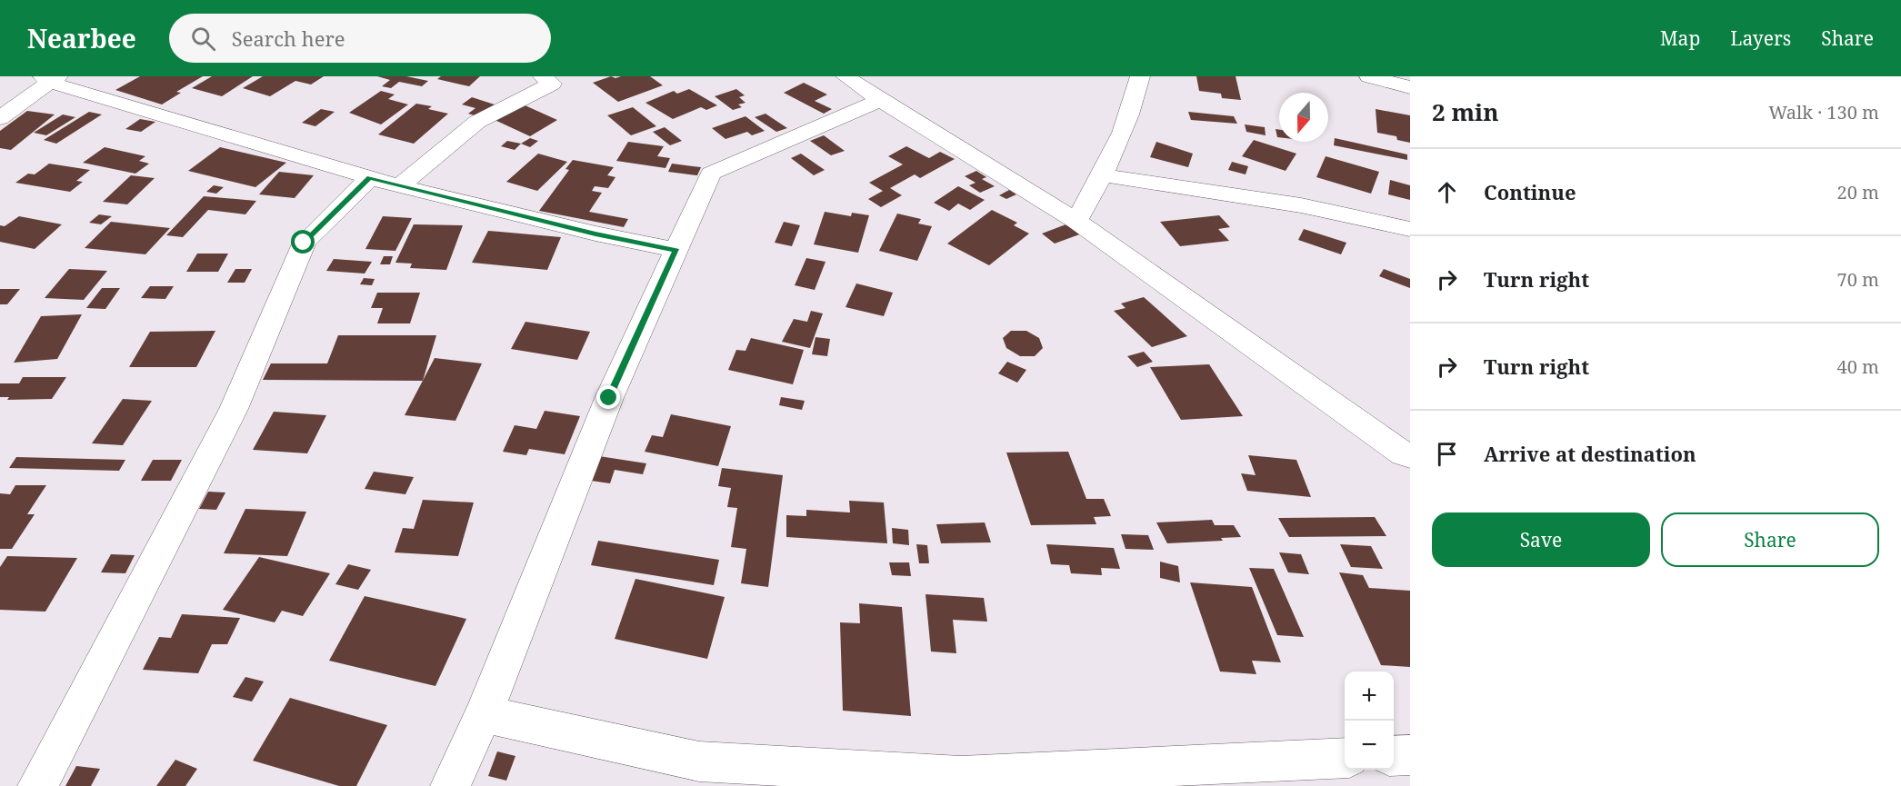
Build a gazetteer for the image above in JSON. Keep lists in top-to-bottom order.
{
  "north": "bottom",
  "page": {
    "header": "Nearbee",
    "search": "Search here",
    "nav": ["Map", "Layers", "Share"],
    "heading": ["2 min", "Walk · 130 m"],
    "list": [
      ["Continue", "20 m"],
      ["Turn right", "70 m"],
      ["Turn right", "40 m"],
      "Arrive at destination"
    ],
    "buttons": ["Save", "Share"],
    "map_buttons": ["+", "−"]
  }
}
